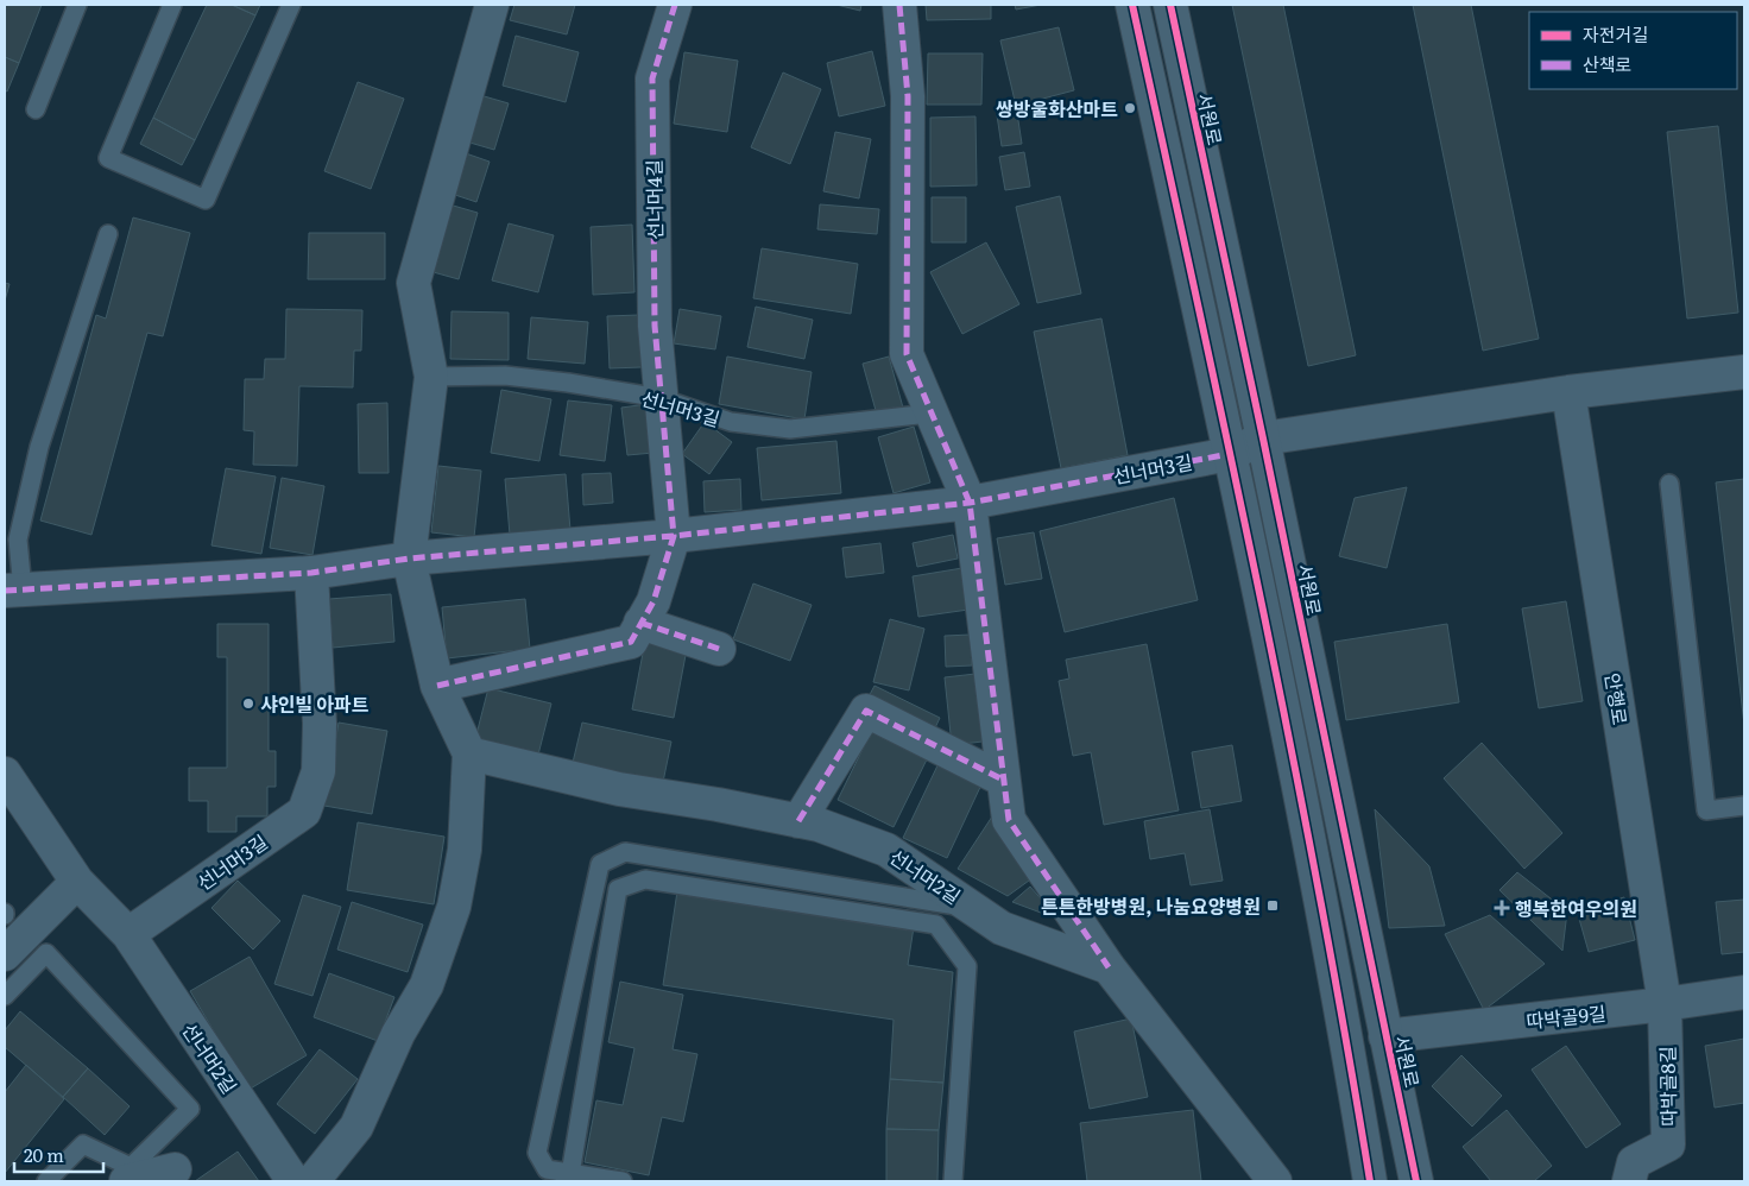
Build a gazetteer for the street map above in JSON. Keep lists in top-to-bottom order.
{
  "streets": {
    "street": [
      "서원로",
      "선너머4길",
      "선너머3길",
      "안행로",
      "선너머2길",
      "따박골9길",
      "따박골8길"
    ]
  },
  "crossings": [
    ["서원로", "따박골9길"],
    ["선너머4길", "선너머3길"],
    ["선너머3길", "선너머2길"],
    ["안행로", "따박골9길"],
    ["안행로", "따박골8길"],
    ["따박골9길", "따박골8길"]
  ],
  "places": {
    "other": ["쌍방울화산마트", "샤인빌 아파트"],
    "transit": ["튼튼한방병원, 나눔요양병원"],
    "health": ["행복한여우의원"]
  },
  "legend": ["자전거길", "산책로"],
  "scale_bar": "20 m"
}
